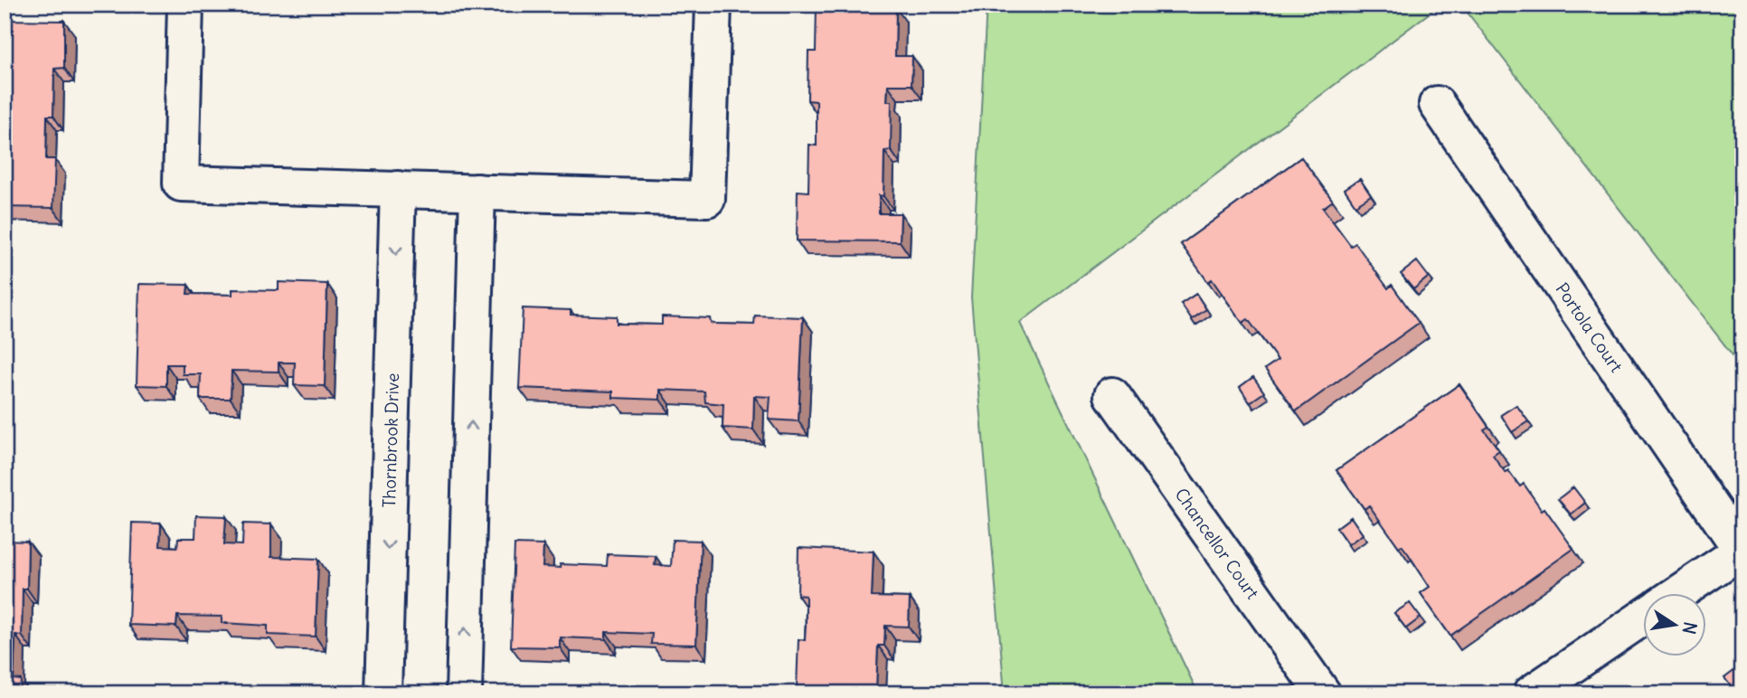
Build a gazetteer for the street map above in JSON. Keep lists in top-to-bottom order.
{
  "streets": {
    "street": ["Portola Court", "Thornbrook Drive", "Chancellor Court"]
  },
  "north": "right"
}
